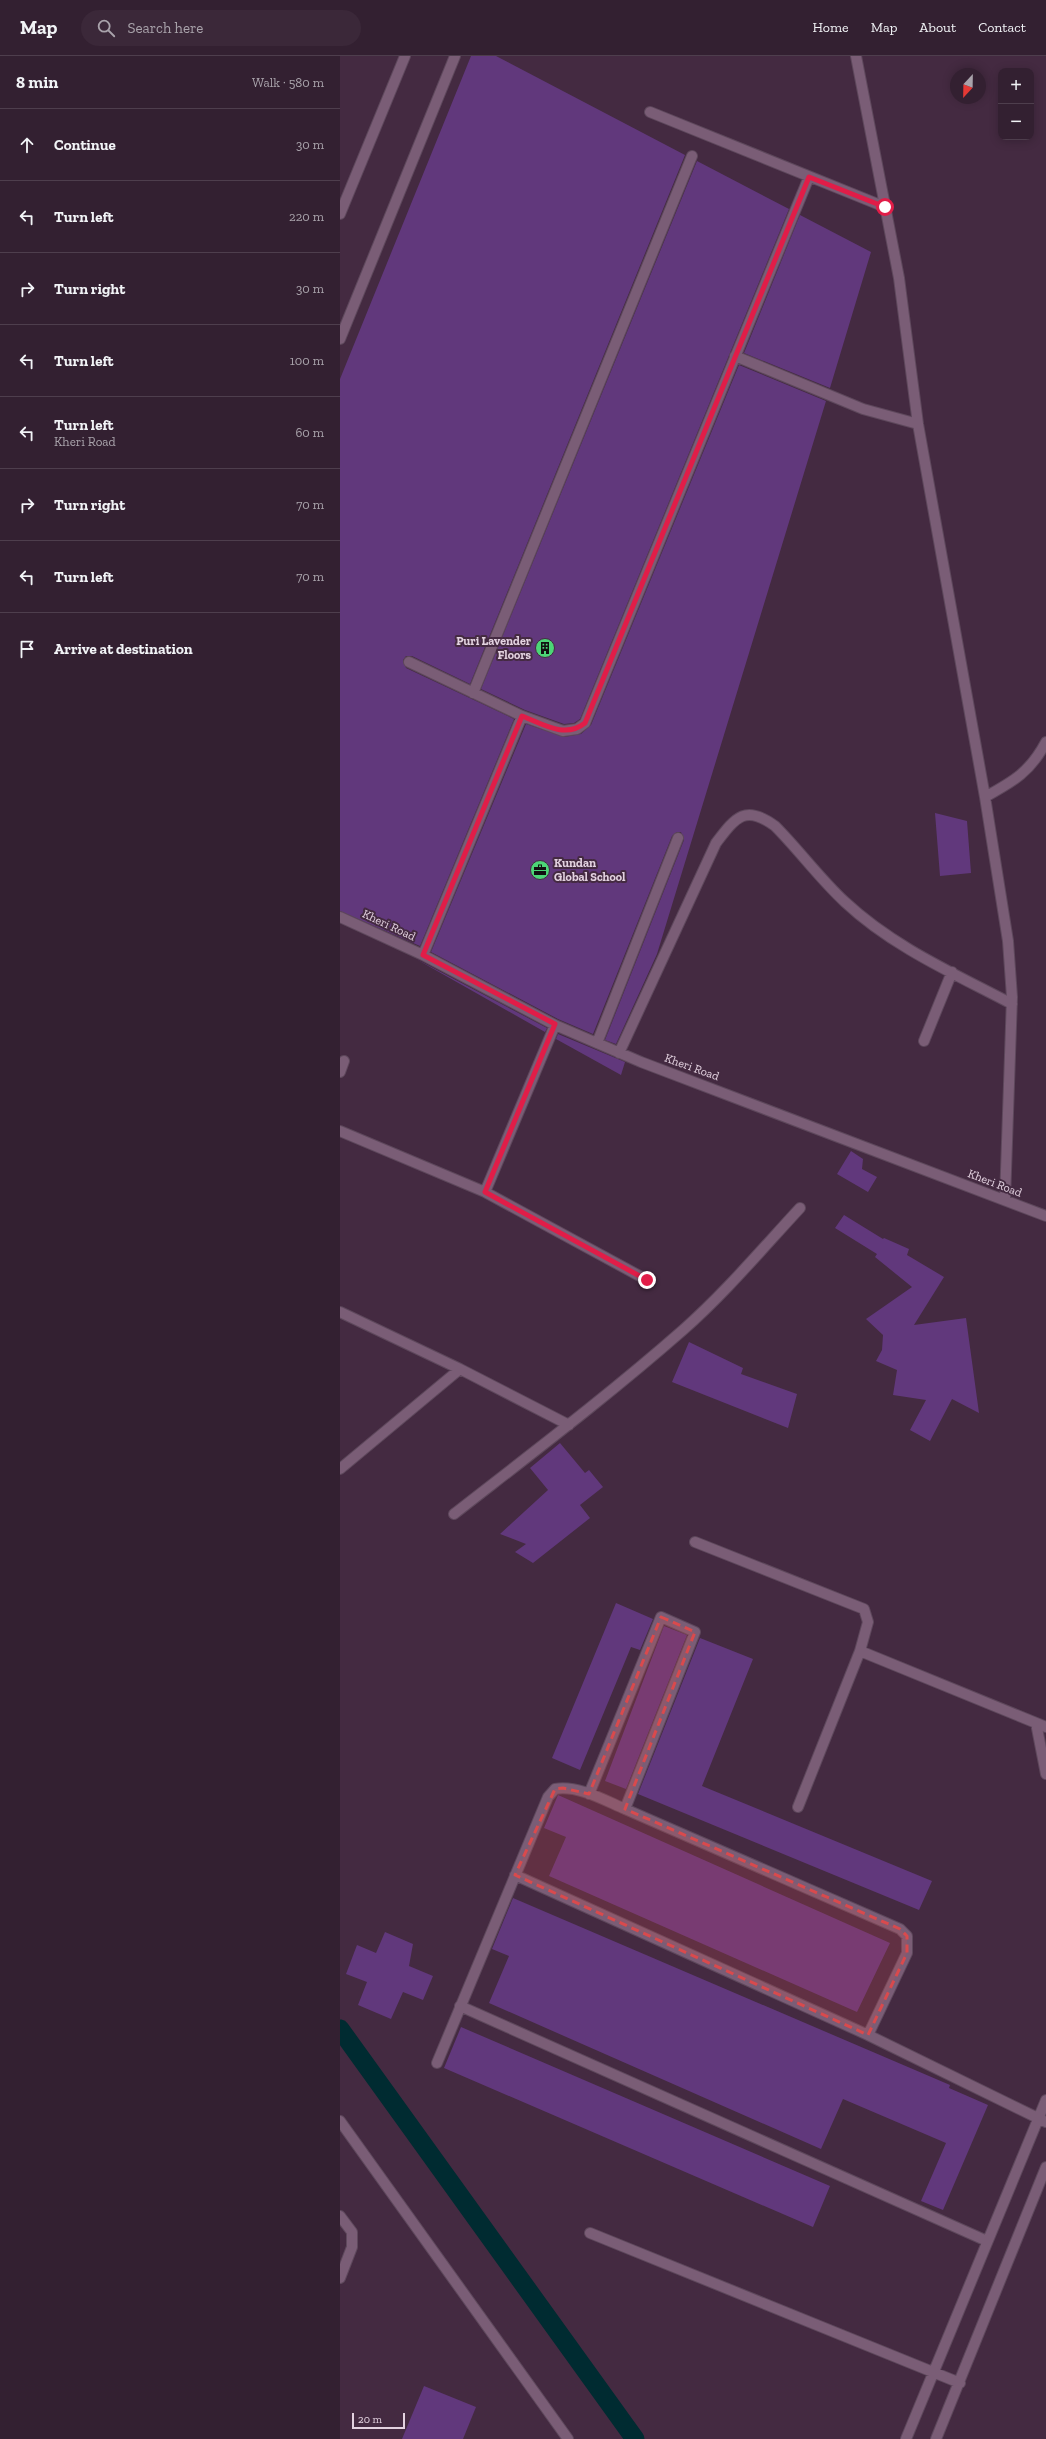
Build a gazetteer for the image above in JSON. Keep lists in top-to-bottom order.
{
  "streets": {
    "street": ["Kheri Road"]
  },
  "places": {
    "building": ["Puri Lavender Floors"],
    "office": ["Kundan Global School"]
  },
  "scale_bar": "20 m",
  "north": "bottom",
  "page": {
    "header": "Map",
    "search": "Search here",
    "nav": [
      "Home",
      "Map",
      "About",
      "Contact"
    ],
    "heading": ["8 min", "Walk · 580 m"],
    "map_buttons": ["+", "−"],
    "list": [
      ["Continue", "30 m"],
      ["Turn left", "220 m"],
      ["Turn right", "30 m"],
      ["Turn left", "100 m"],
      ["Turn left", "Kheri Road", "60 m"],
      ["Turn right", "70 m"],
      ["Turn left", "70 m"],
      "Arrive at destination"
    ],
    "scale": "20 m"
  }
}
